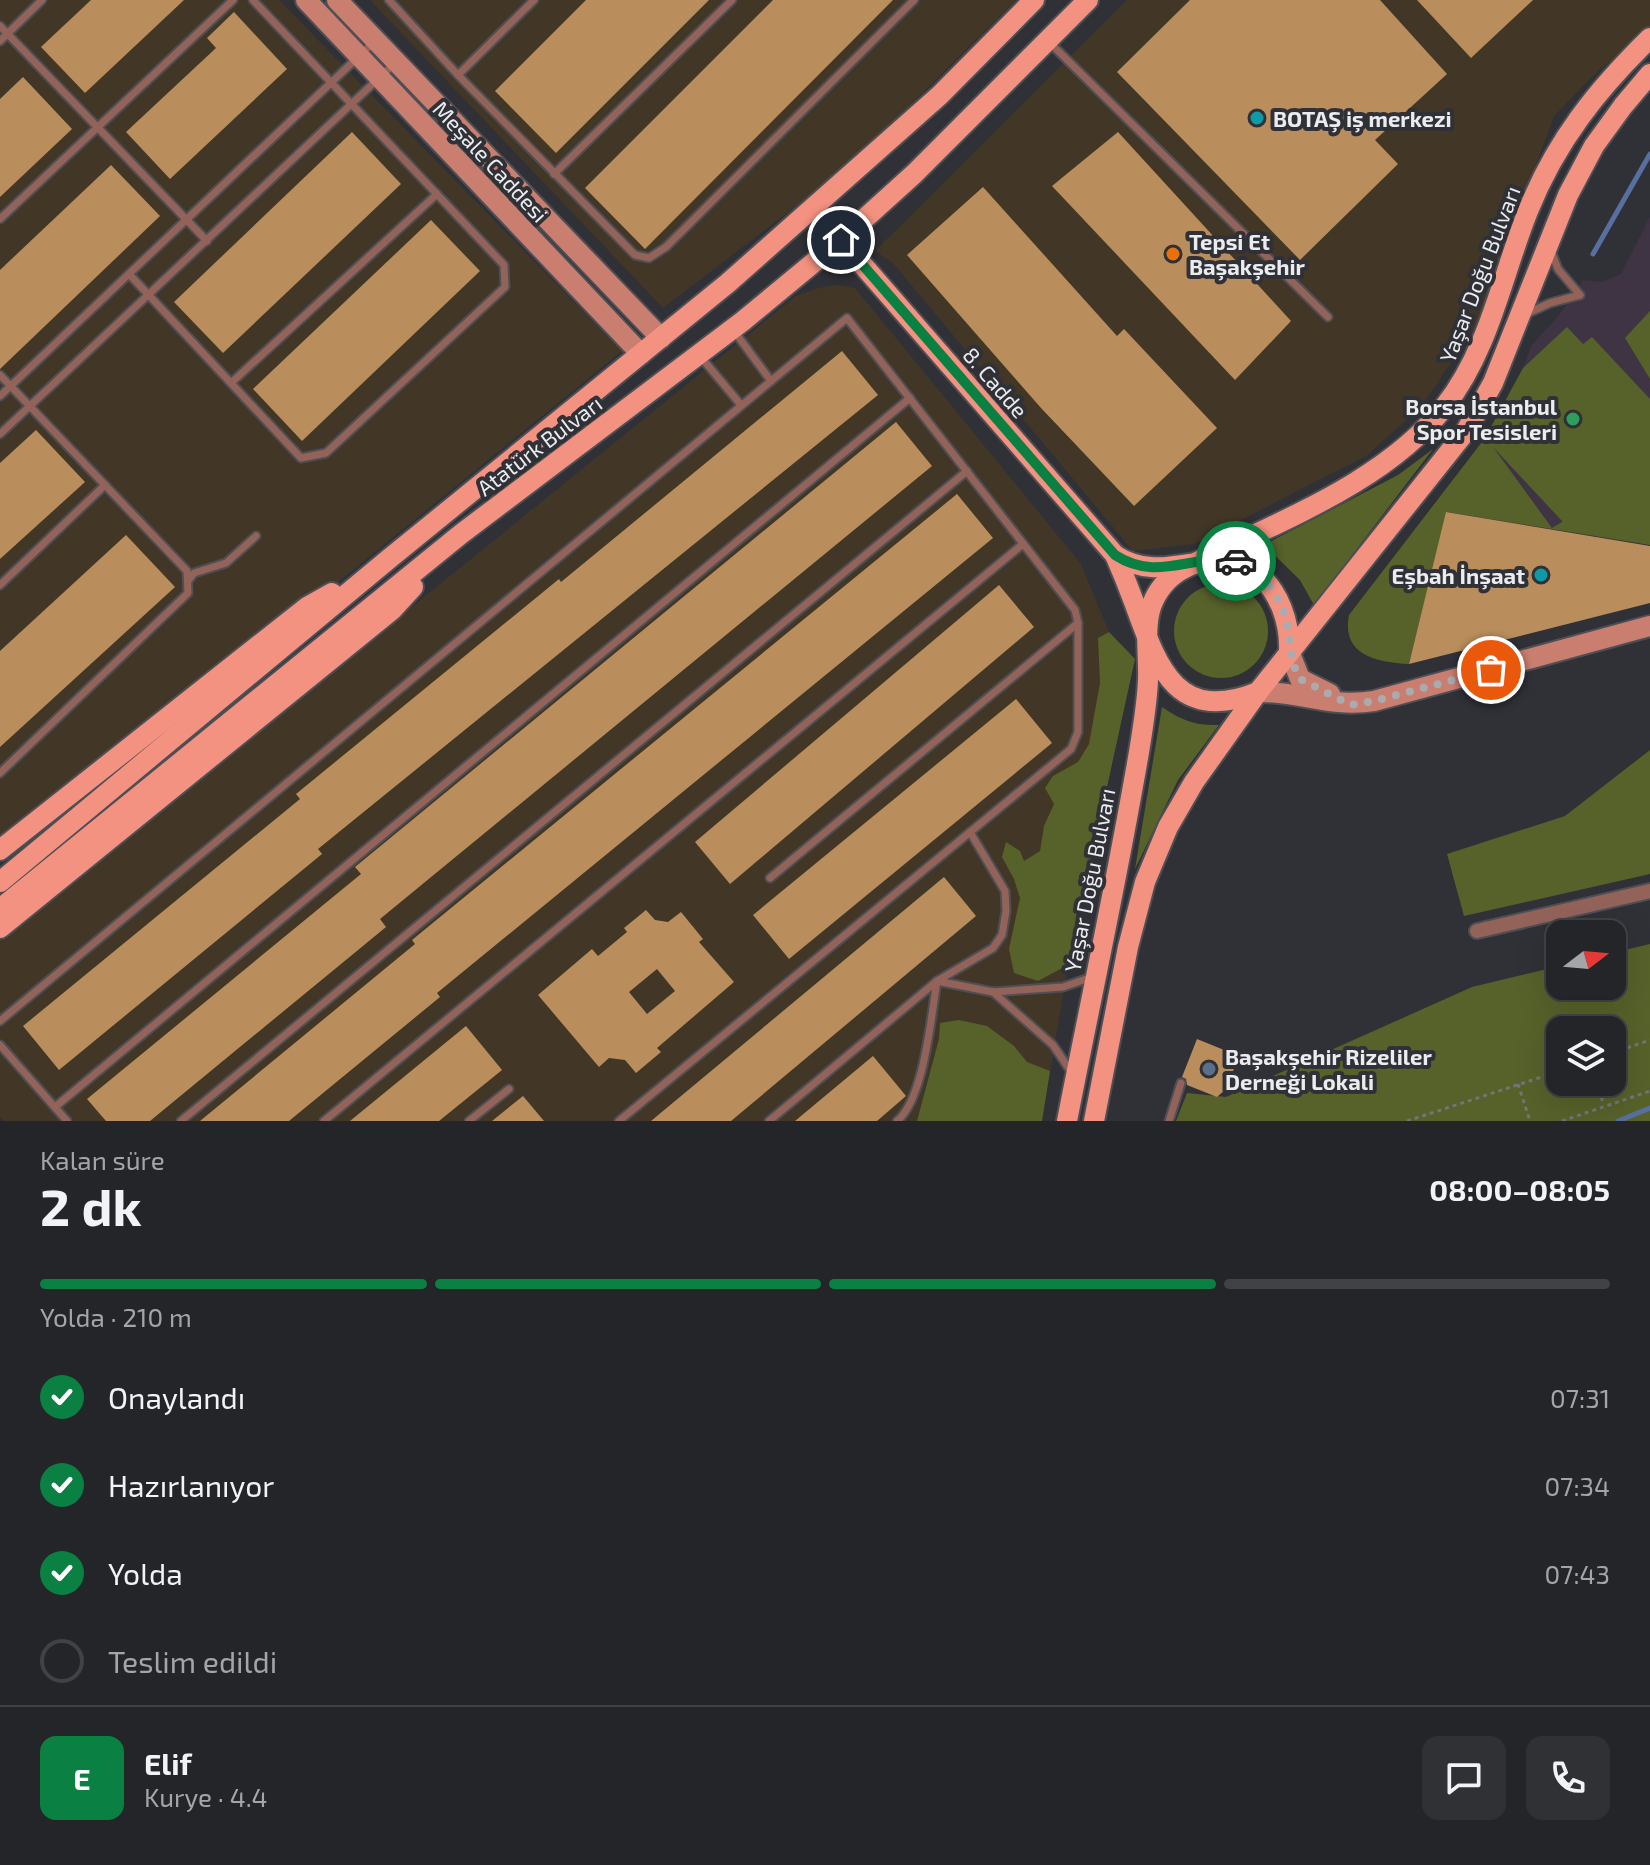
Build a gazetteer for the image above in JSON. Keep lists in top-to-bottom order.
{
  "streets": {
    "main road": ["Yaşar Doğu Bulvarı", "8. Cadde", "Atatürk Bulvarı"],
    "street": ["Meşale Caddesi"]
  },
  "crossings": [
    ["Meşale Caddesi", "Atatürk Bulvarı"],
    ["Yaşar Doğu Bulvarı", "8. Cadde"],
    ["8. Cadde", "Atatürk Bulvarı"]
  ],
  "places": [
    "BOTAŞ iş merkezi",
    "Tepsi Et Başakşehir",
    "Borsa İstanbul Spor Tesisleri",
    "Eşbah İnşaat",
    "Başakşehir Rizeliler Derneği Lokali"
  ],
  "north": "right",
  "page": {
    "heading": ["2 dk", "Kalan süre", "08:00–08:05"],
    "panel": ["Elif", "Kurye · 4.4"],
    "bar": "Yolda · 210 m",
    "list": [
      ["Onaylandı", "07:31"],
      ["Hazırlanıyor", "07:34"],
      ["Yolda", "07:43"],
      "Teslim edildi"
    ],
    "round": "E"
  }
}
